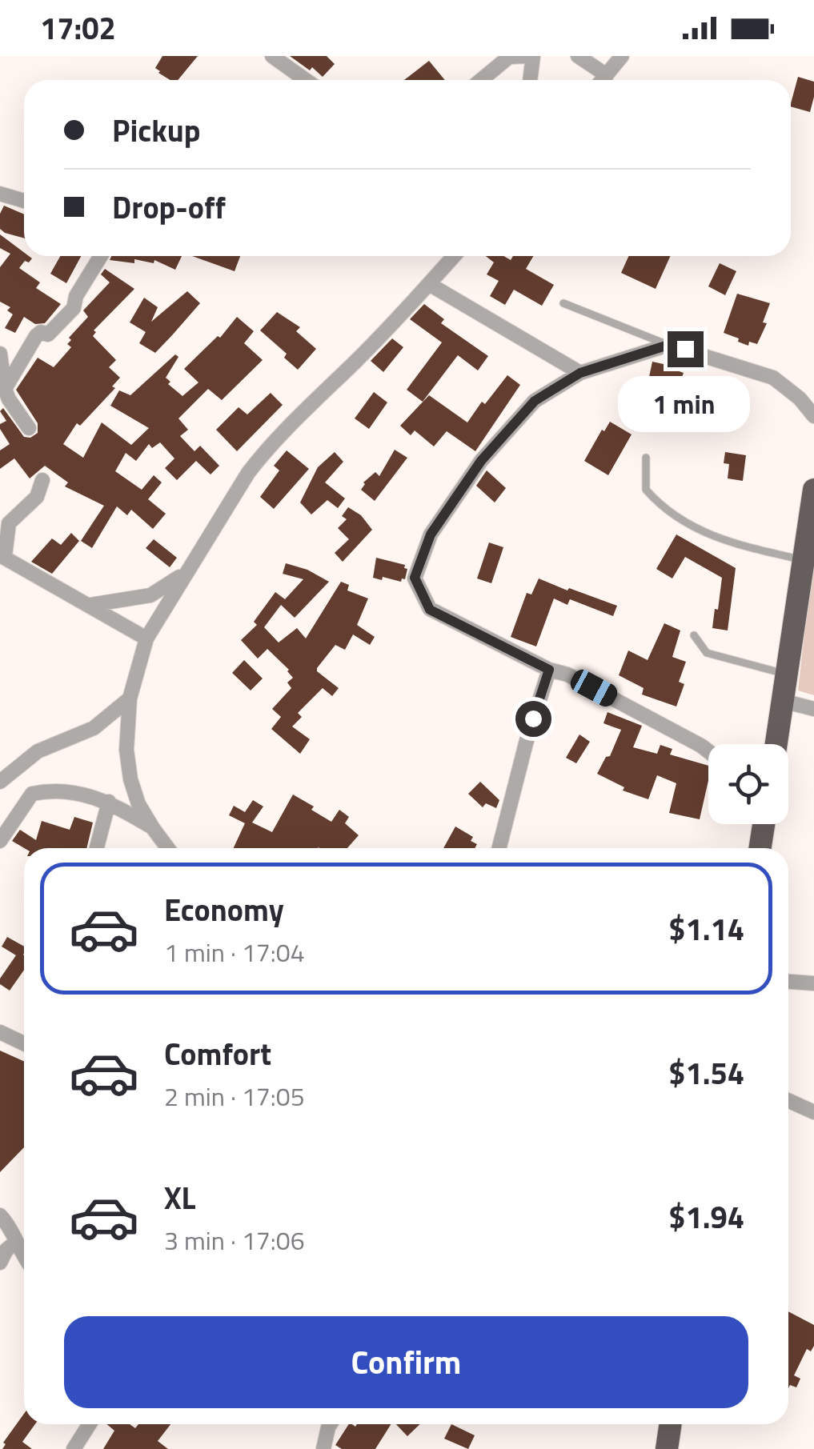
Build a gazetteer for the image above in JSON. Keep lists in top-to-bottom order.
{
  "page": {
    "status": "17:02",
    "banner": ["Pickup", "Drop-off"],
    "bubble": "1 min",
    "list": [
      {
        "name": "Economy",
        "note": "1 min · 17:04",
        "value": "$1.14"
      },
      {
        "name": "Comfort",
        "note": "2 min · 17:05",
        "value": "$1.54"
      },
      {
        "name": "XL",
        "note": "3 min · 17:06",
        "value": "$1.94"
      }
    ],
    "buttons": "Confirm"
  }
}
